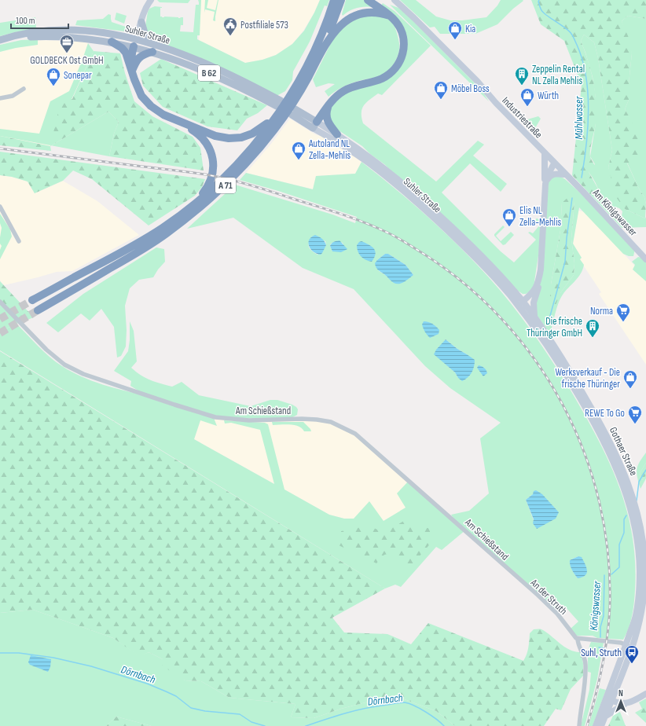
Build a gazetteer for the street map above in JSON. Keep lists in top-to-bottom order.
{
  "streets": {
    "highway": ["A 71"],
    "main road": [
      "Suhler Straße",
      "B 62",
      "Industriestraße",
      "Am Königswasser",
      "Gothaer Straße"
    ],
    "street": ["Am Schießstand", "An der Struth"]
  },
  "crossings": [
    ["Suhler Straße", "Industriestraße"],
    ["Suhler Straße", "A 71"],
    ["Suhler Straße", "Gothaer Straße"],
    ["Industriestraße", "Am Königswasser"],
    ["Industriestraße", "Gothaer Straße"],
    ["Am Schießstand", "An der Struth"]
  ],
  "water": ["Mühlwasser", "Königswasser", "Dörnbach"],
  "places": {
    "public building": ["Postfiliale 573"],
    "shop": [
      "Kia",
      "Sonepar",
      "Möbel Boss",
      "Würth",
      "Autoland NL Zella-Mehlis",
      "Elis NL Zella-Mehlis",
      "Werksverkauf - Die frische Thüringer"
    ],
    "office": ["GOLDBECK Ost GmbH"],
    "building": ["Zeppelin Rental NL Zella Mehlis", "Die frische Thüringer GmbH"],
    "supermarket": ["Norma", "REWE To Go"],
    "bus stop": ["Suhl, Struth"]
  },
  "scale_bar": "100 m",
  "north": "top"
}
